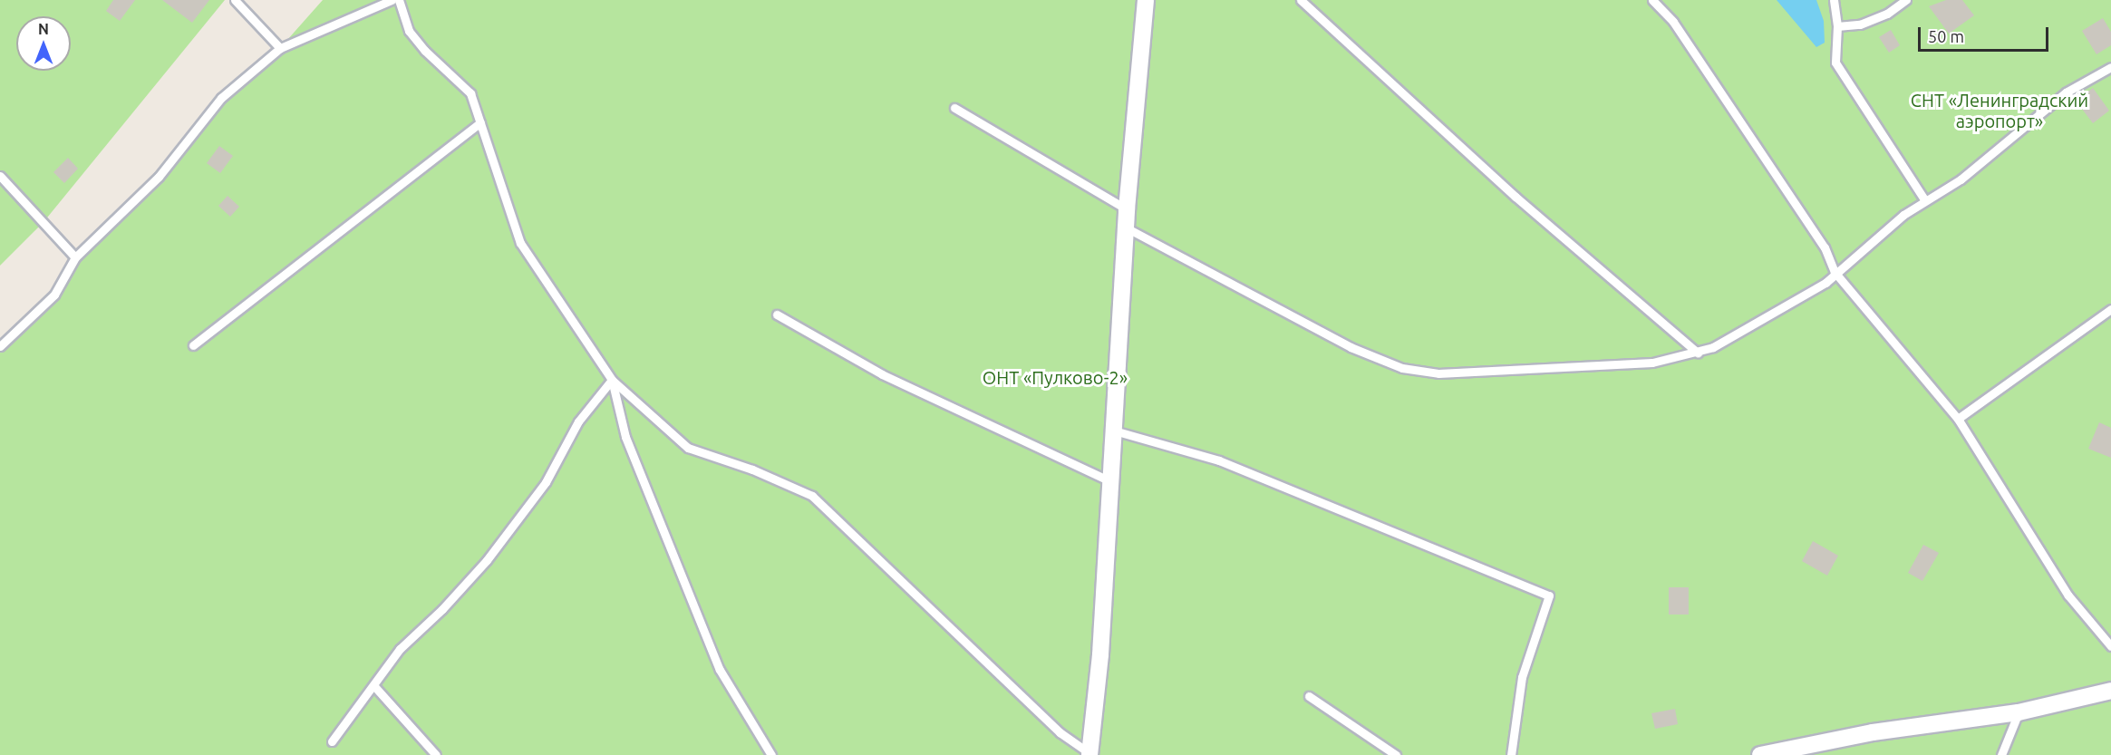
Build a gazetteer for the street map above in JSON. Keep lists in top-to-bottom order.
{
  "parks": ["СНТ «Ленинградский аэропорт»", "ОНТ «Пулково-2»"],
  "scale_bar": "50 m",
  "north": "top"
}
